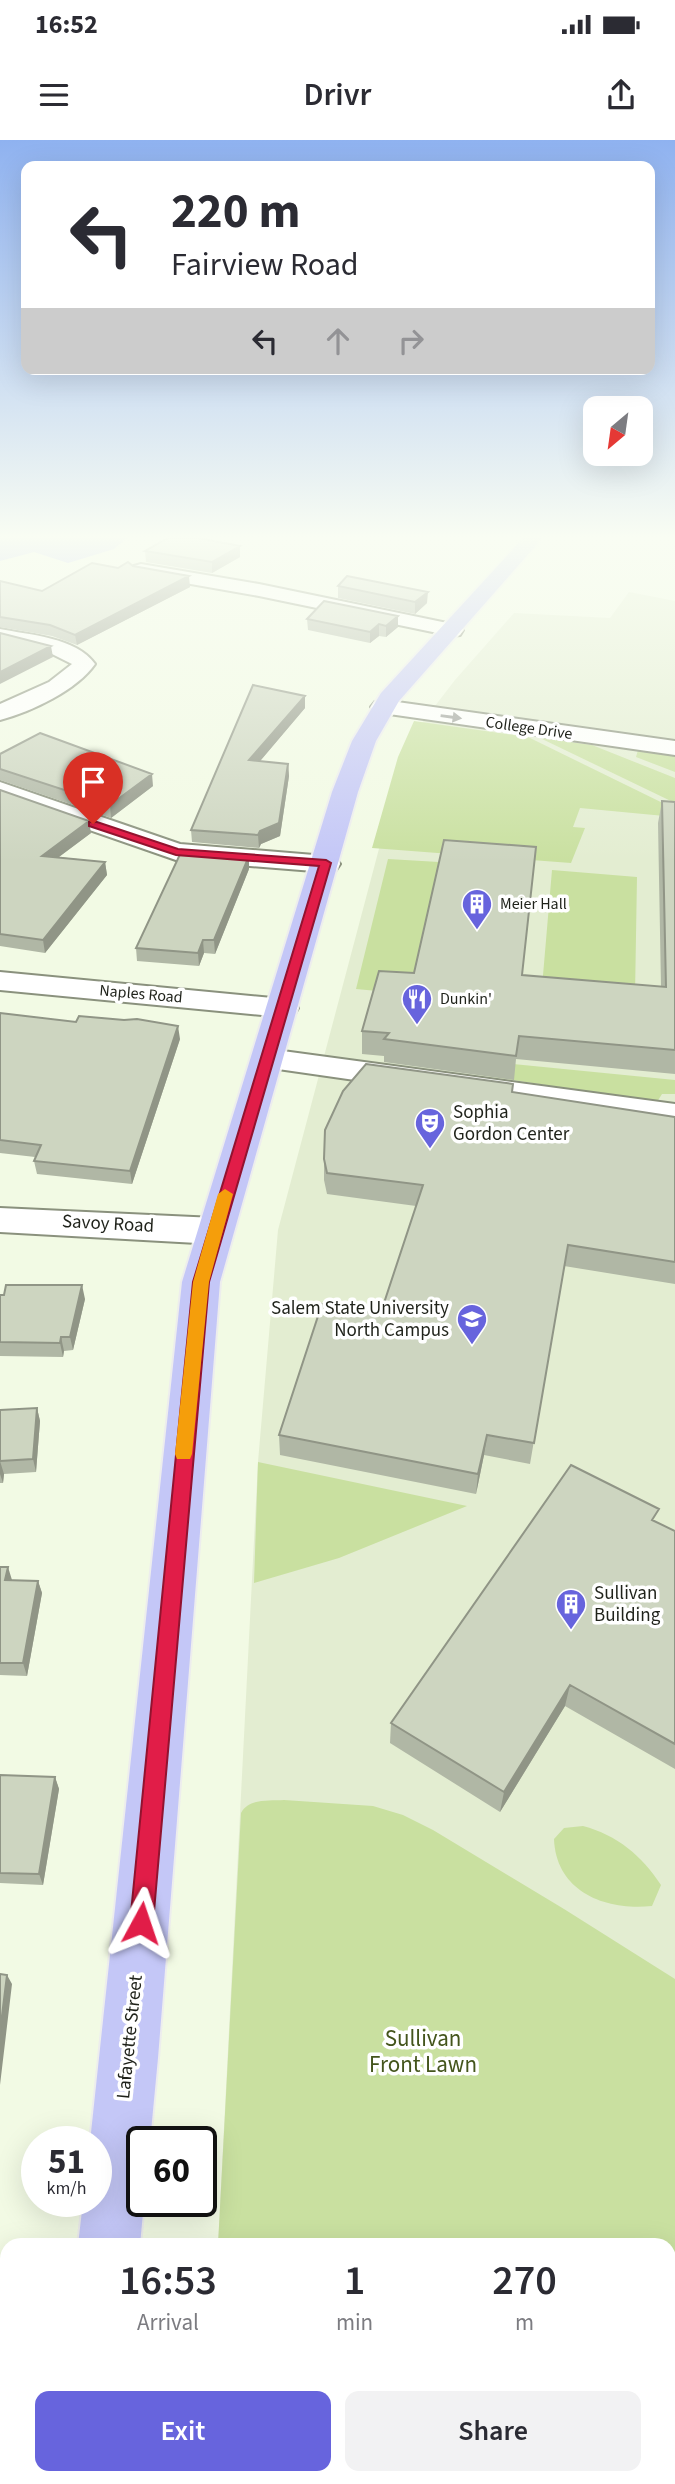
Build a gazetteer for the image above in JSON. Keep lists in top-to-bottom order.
{
  "streets": {
    "main road": ["Lafayette Street"],
    "street": ["College Drive", "Naples Road", "Savoy Road"]
  },
  "crossings": [
    ["College Drive", "Lafayette Street"],
    ["Naples Road", "Lafayette Street"],
    ["Savoy Road", "Lafayette Street"]
  ],
  "one_way": ["College Drive"],
  "parks": ["Sullivan Front Lawn"],
  "places": {
    "building": ["Meier Hall", "Sullivan Building"],
    "restaurant": ["Dunkin'"],
    "theatre": ["Sophia Gordon Center"],
    "school or university": ["Salem State University North Campus"]
  },
  "north": "bottom left",
  "page": {
    "status": "16:52",
    "header": "Drivr",
    "turn": ["220 m", "Fairview Road"],
    "speed": "51 km/h",
    "limit": "60",
    "eta": [
      "16:53",
      "Arrival",
      "1",
      "min",
      "270",
      "m"
    ],
    "buttons": ["Exit", "Share"]
  }
}
